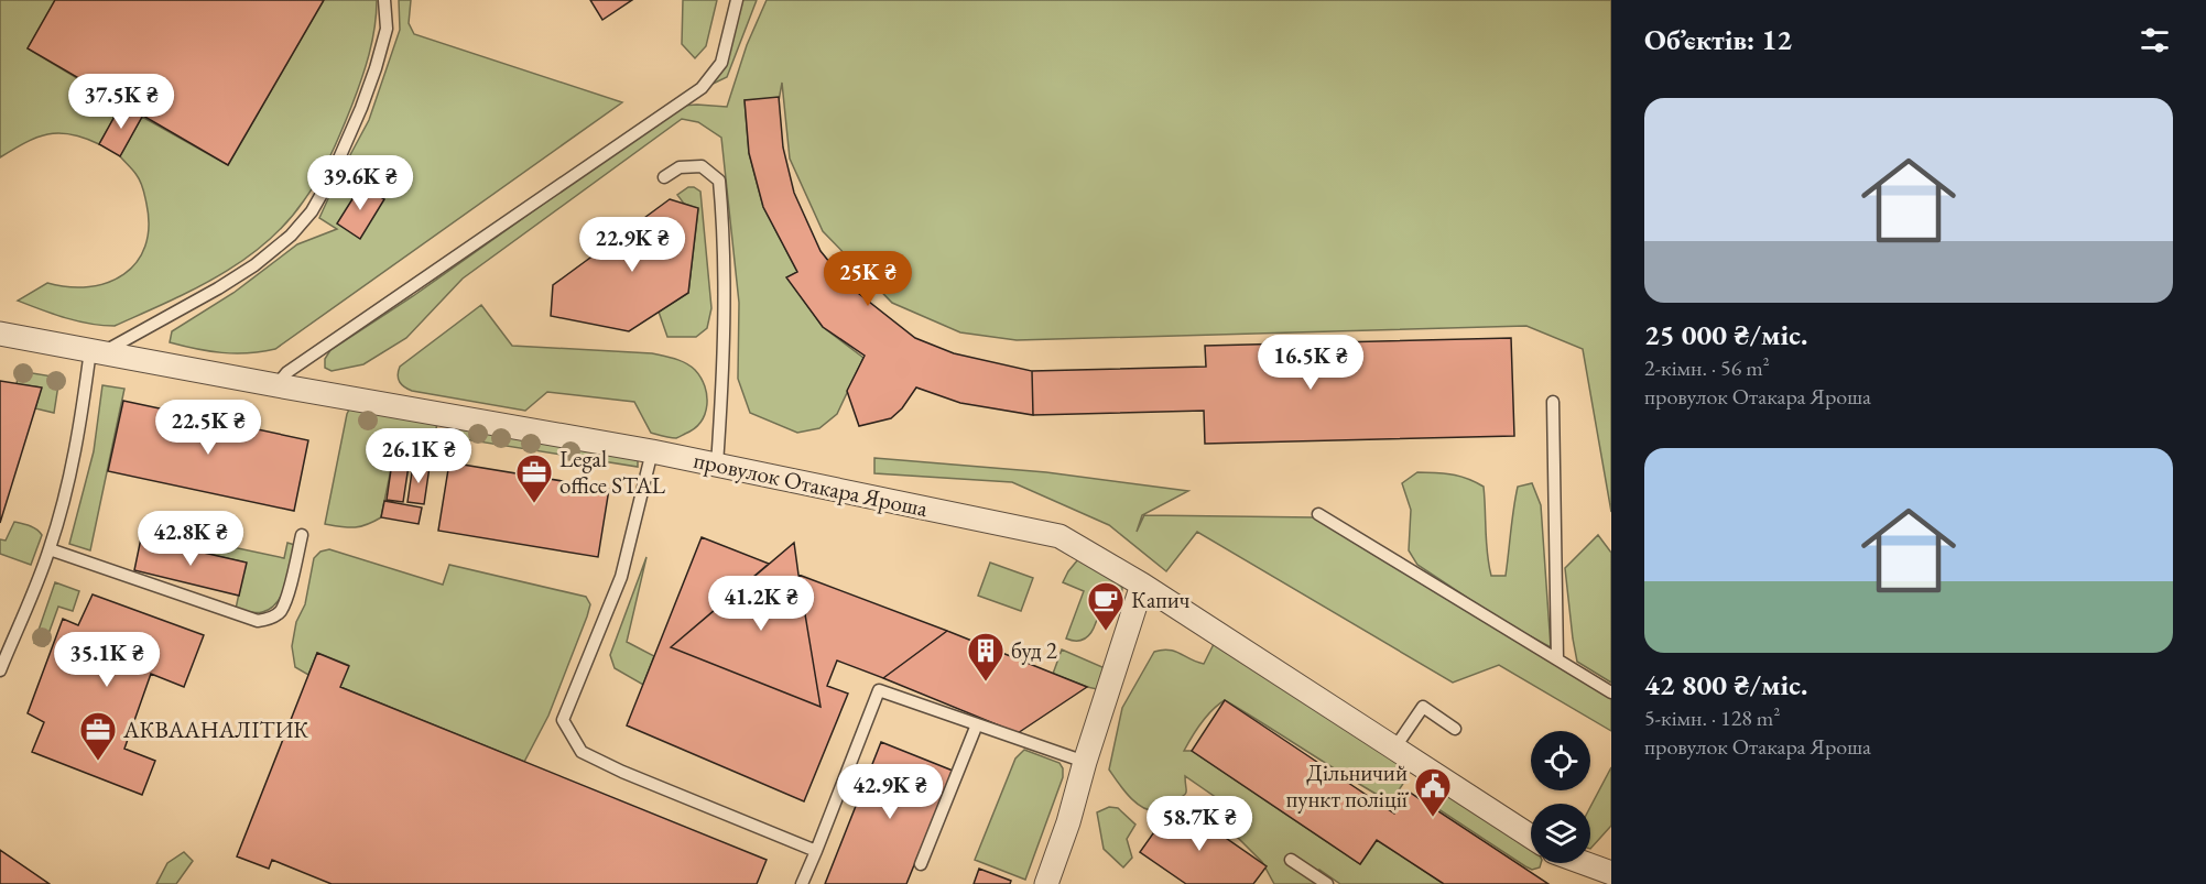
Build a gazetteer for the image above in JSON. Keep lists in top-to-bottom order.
{
  "streets": {
    "street": ["провулок Отакара Яроша"]
  },
  "places": {
    "office": ["Legal office STAL", "АКВААНАЛІТИК"],
    "cafe": ["Капич"],
    "building": ["буд 2"],
    "public building": ["Дільничий пункт поліції"]
  },
  "page": {
    "heading": "Об’єктів: 12",
    "price": [
      "37.5K ₴",
      "39.6K ₴",
      "22.9K ₴",
      "25K ₴",
      "16.5K ₴",
      "22.5K ₴",
      "26.1K ₴",
      "42.8K ₴",
      "41.2K ₴",
      "35.1K ₴",
      "42.9K ₴",
      "58.7K ₴"
    ],
    "list": [
      {
        "name": "25 000 ₴/міс.",
        "note": "2-кімн. · 56 m² · провулок Отакара Яроша"
      },
      {
        "name": "42 800 ₴/міс.",
        "note": "5-кімн. · 128 m² · провулок Отакара Яроша"
      }
    ]
  }
}
